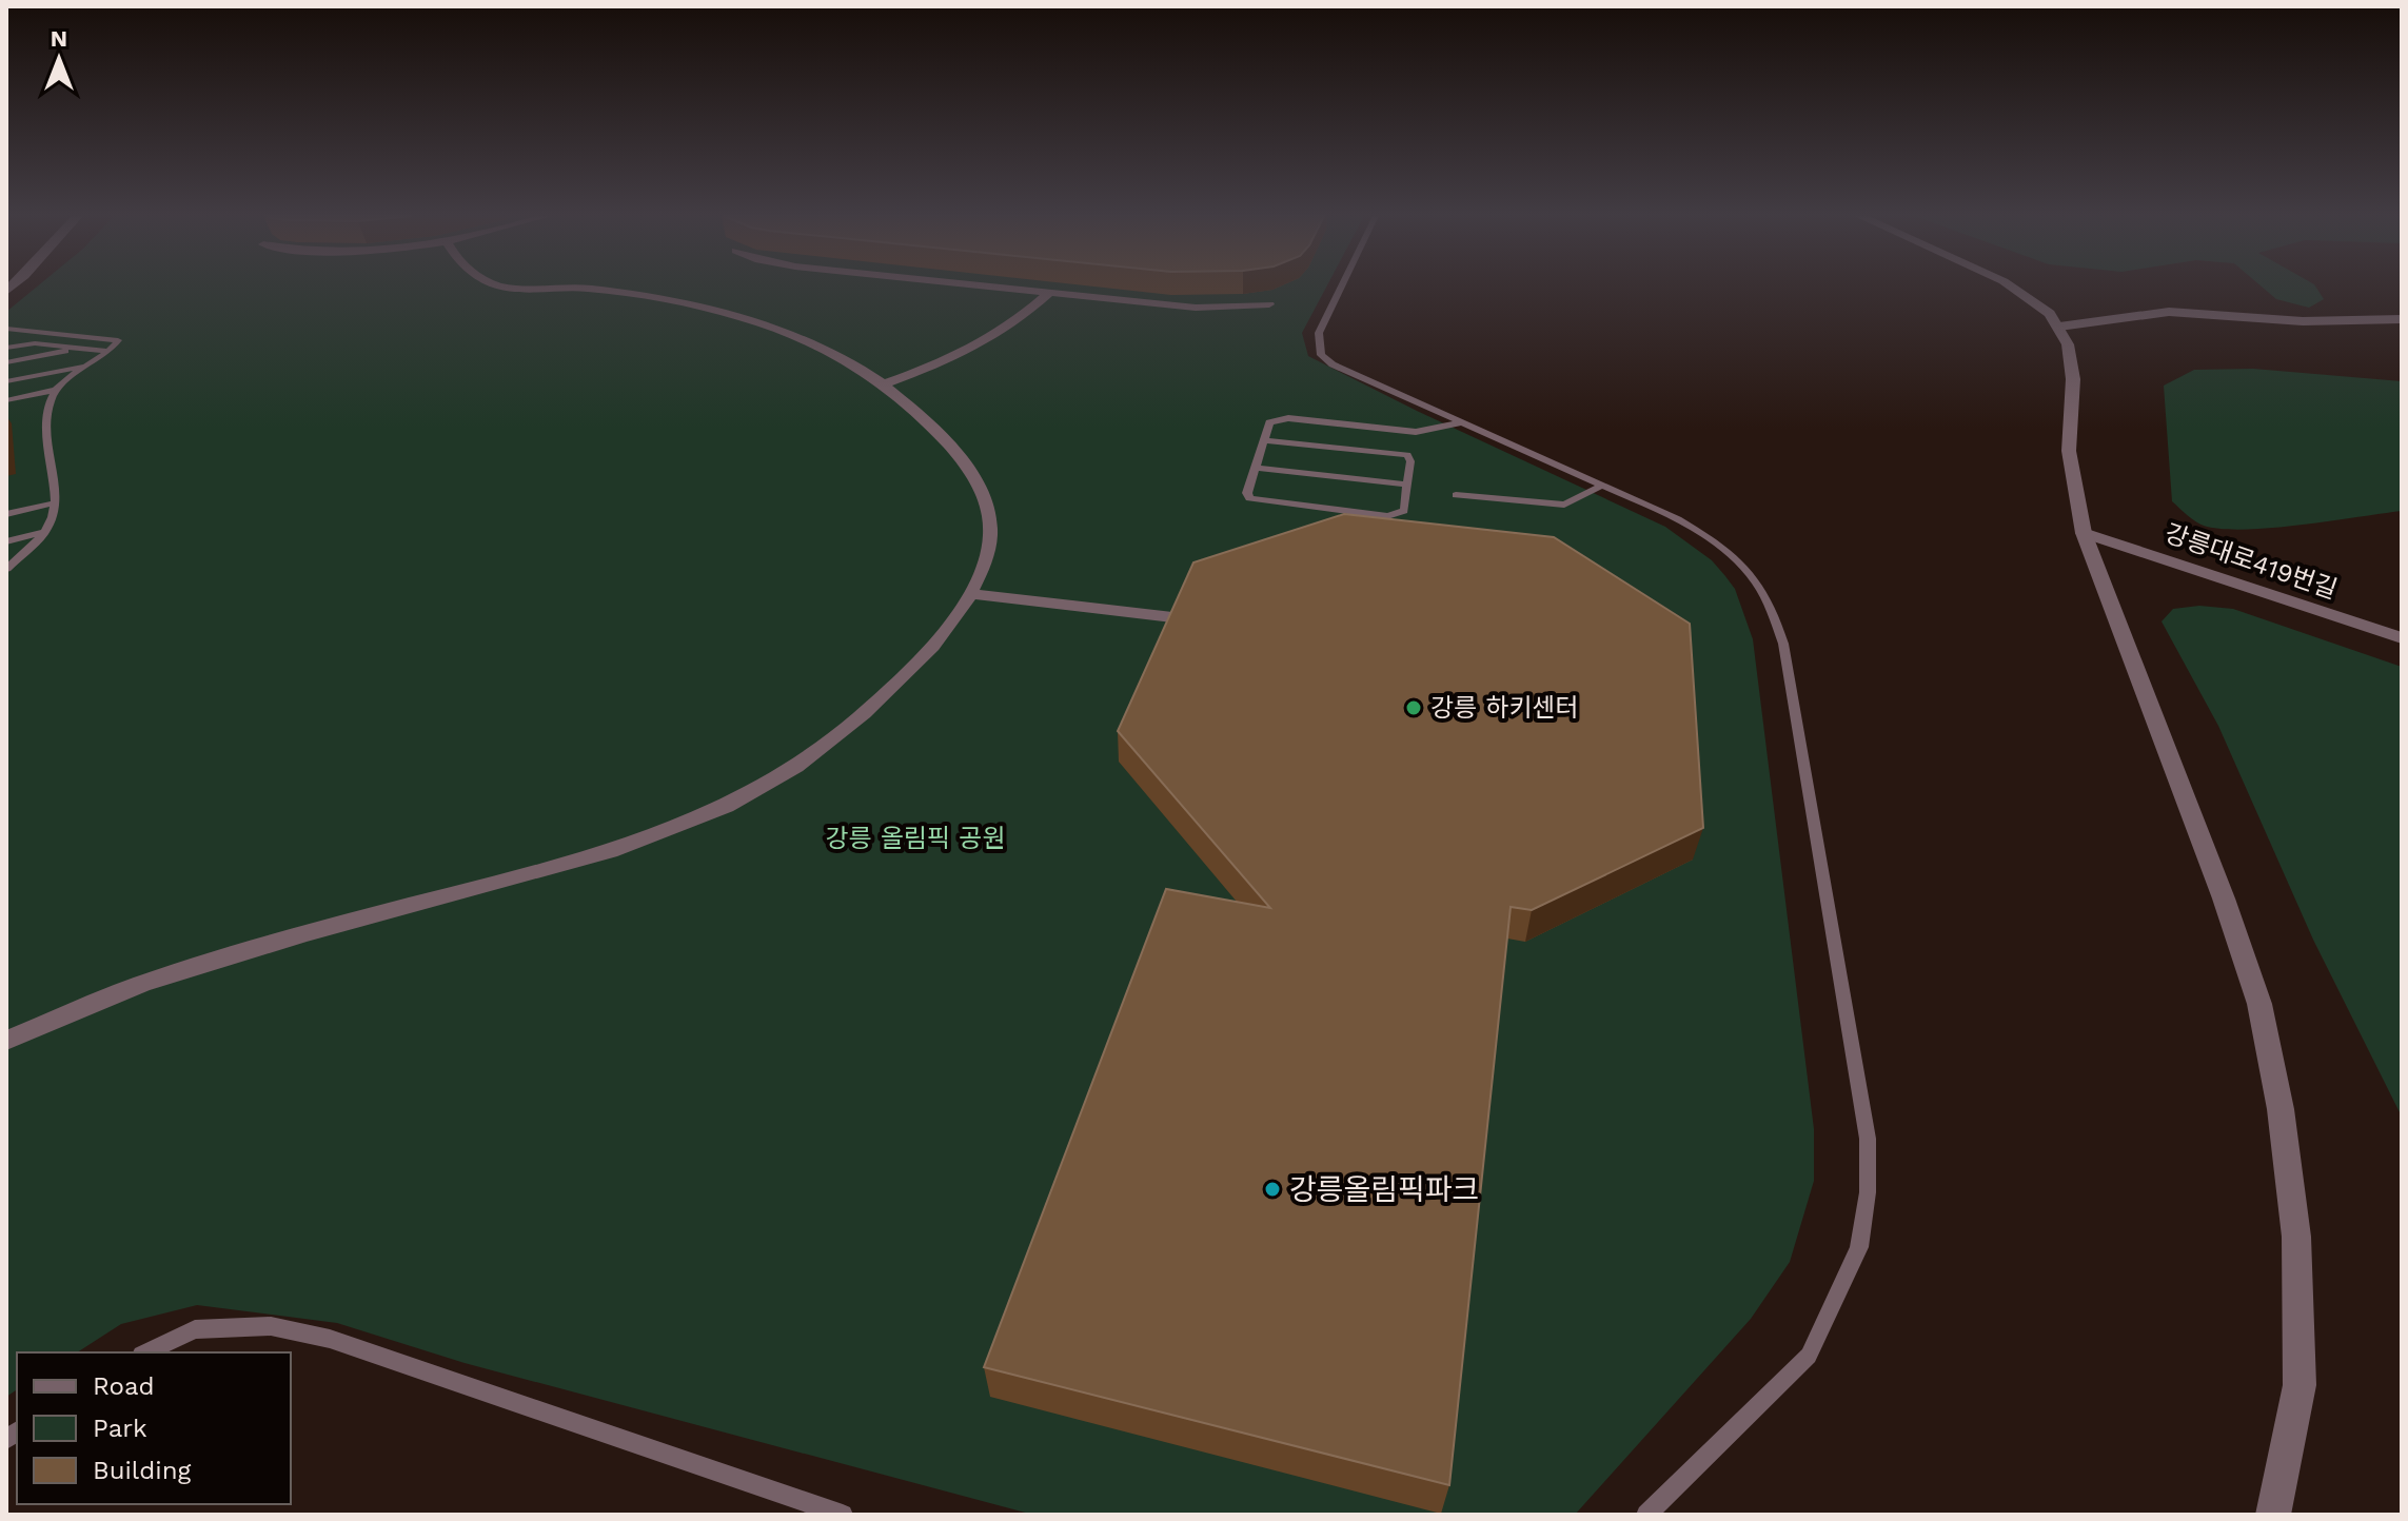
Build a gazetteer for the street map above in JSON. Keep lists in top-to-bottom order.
{
  "streets": {
    "street": ["강릉대로419번길"]
  },
  "parks": ["강릉 올림픽 공원"],
  "places": ["강릉 하키센터", "강릉올림픽파크"],
  "legend": ["Road", "Park", "Building"],
  "north": "top"
}
